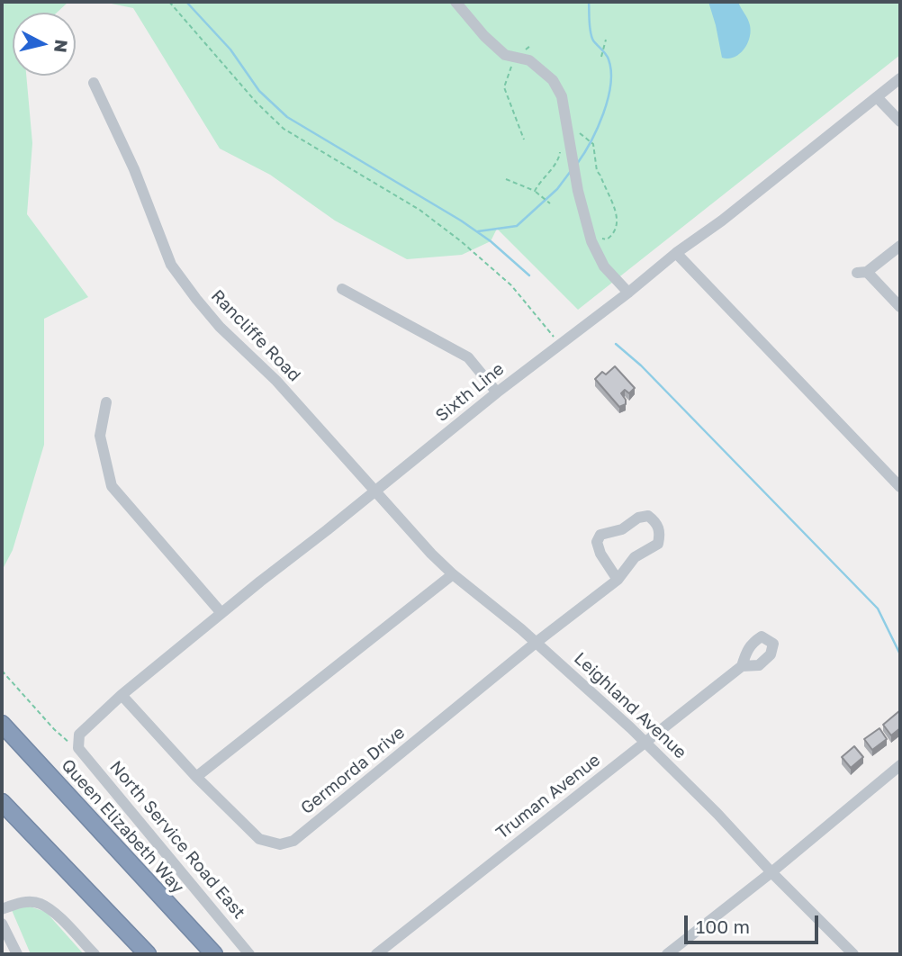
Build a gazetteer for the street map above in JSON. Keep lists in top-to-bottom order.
{
  "streets": {
    "highway": ["Queen Elizabeth Way"],
    "street": [
      "Rancliffe Road",
      "Sixth Line",
      "Leighland Avenue",
      "Germorda Drive",
      "Truman Avenue",
      "North Service Road East"
    ]
  },
  "crossings": [
    ["Rancliffe Road", "Sixth Line"],
    ["Rancliffe Road", "Leighland Avenue"],
    ["Sixth Line", "Leighland Avenue"],
    ["Sixth Line", "Germorda Drive"],
    ["Sixth Line", "North Service Road East"],
    ["Leighland Avenue", "Germorda Drive"],
    ["Leighland Avenue", "Truman Avenue"]
  ],
  "scale_bar": "100 m",
  "north": "right"
}
